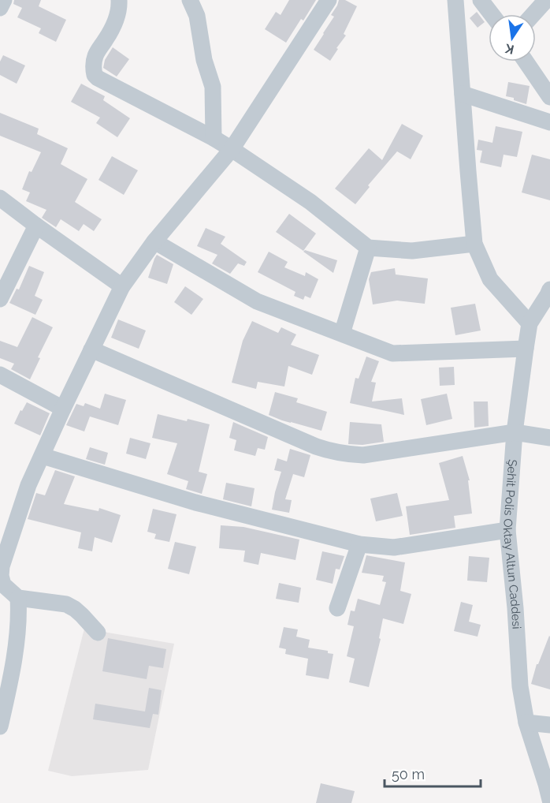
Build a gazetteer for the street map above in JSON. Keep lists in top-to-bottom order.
{
  "streets": {
    "street": ["Şehit Polis Oktay Altun Caddesi"]
  },
  "scale_bar": "50 m",
  "north": "bottom"
}
